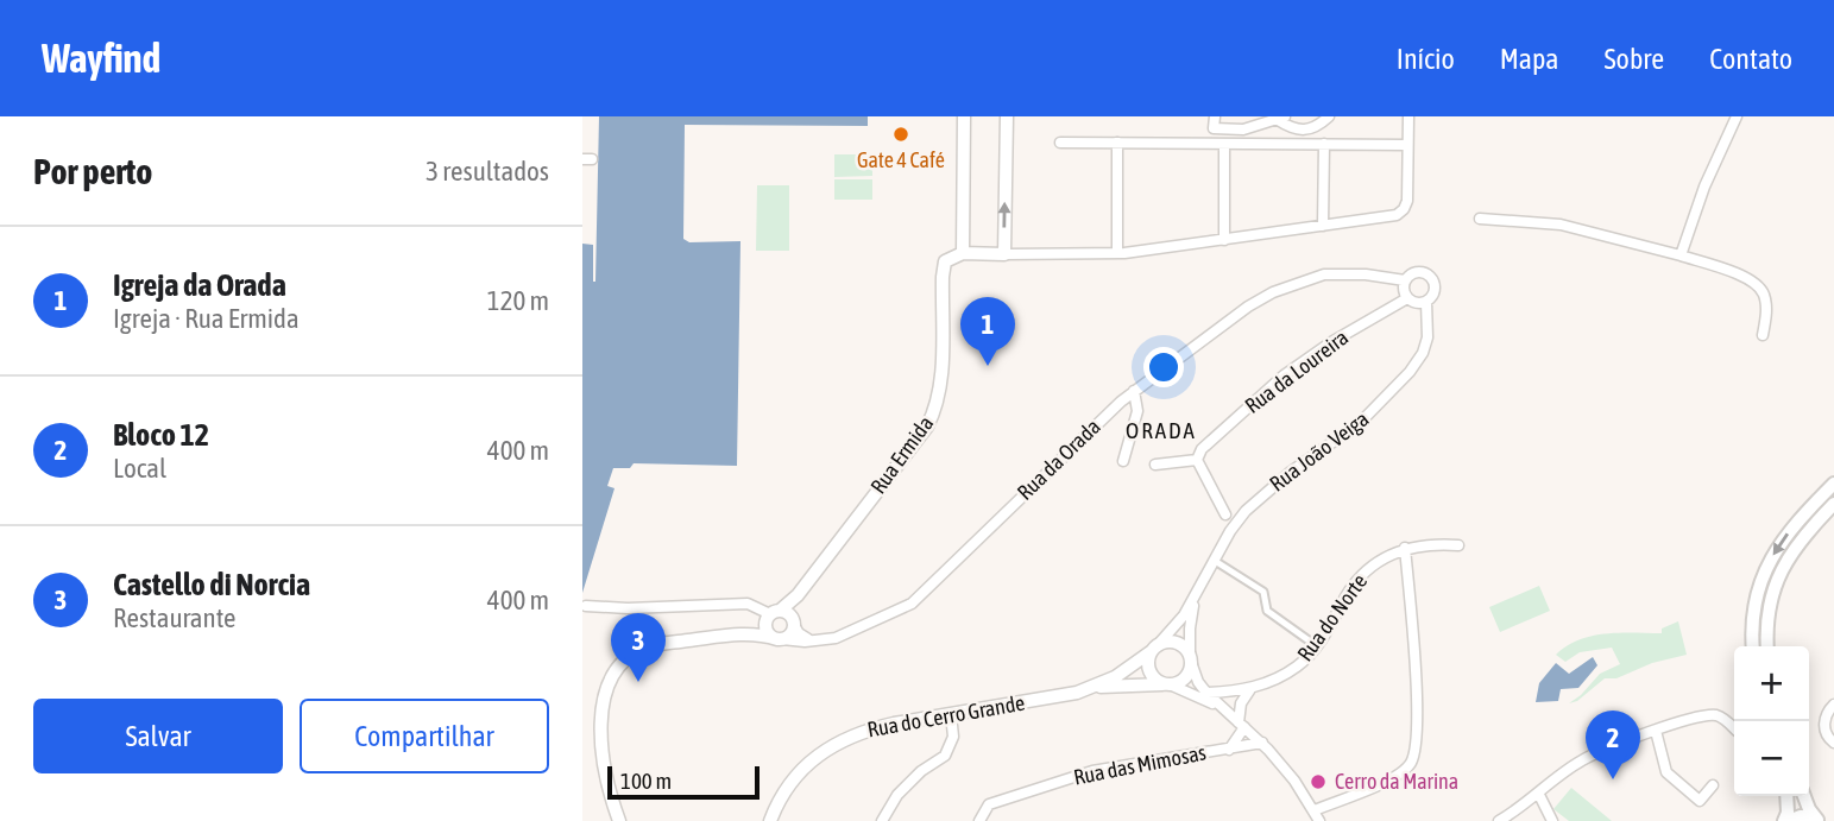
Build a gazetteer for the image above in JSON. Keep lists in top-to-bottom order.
{
  "streets": {
    "street": [
      "Rua da Loureira",
      "Rua João Veiga",
      "Rua Ermida",
      "Rua da Orada",
      "Rua do Norte",
      "Rua do Cerro Grande",
      "Rua das Mimosas"
    ]
  },
  "crossings": [
    ["Rua da Loureira", "Rua João Veiga"],
    ["Rua da Loureira", "Rua da Orada"],
    ["Rua João Veiga", "Rua da Orada"]
  ],
  "districts": ["ORADA"],
  "places": ["Gate 4 Café", "Cerro da Marina"],
  "scale_bar": "100 m",
  "page": {
    "header": "Wayfind",
    "nav": [
      "Início",
      "Mapa",
      "Sobre",
      "Contato"
    ],
    "heading": ["Por perto", "3 resultados"],
    "list": [
      {
        "mark": "1",
        "name": "Igreja da Orada",
        "note": "Igreja · Rua Ermida",
        "value": "120 m"
      },
      {
        "mark": "2",
        "name": "Bloco 12",
        "note": "Local",
        "value": "400 m"
      },
      {
        "mark": "3",
        "name": "Castello di Norcia",
        "note": "Restaurante",
        "value": "400 m"
      }
    ],
    "pins": ["1", "3", "2"],
    "map_buttons": ["+", "−"],
    "buttons": ["Salvar", "Compartilhar"],
    "scale": "100 m"
  }
}
